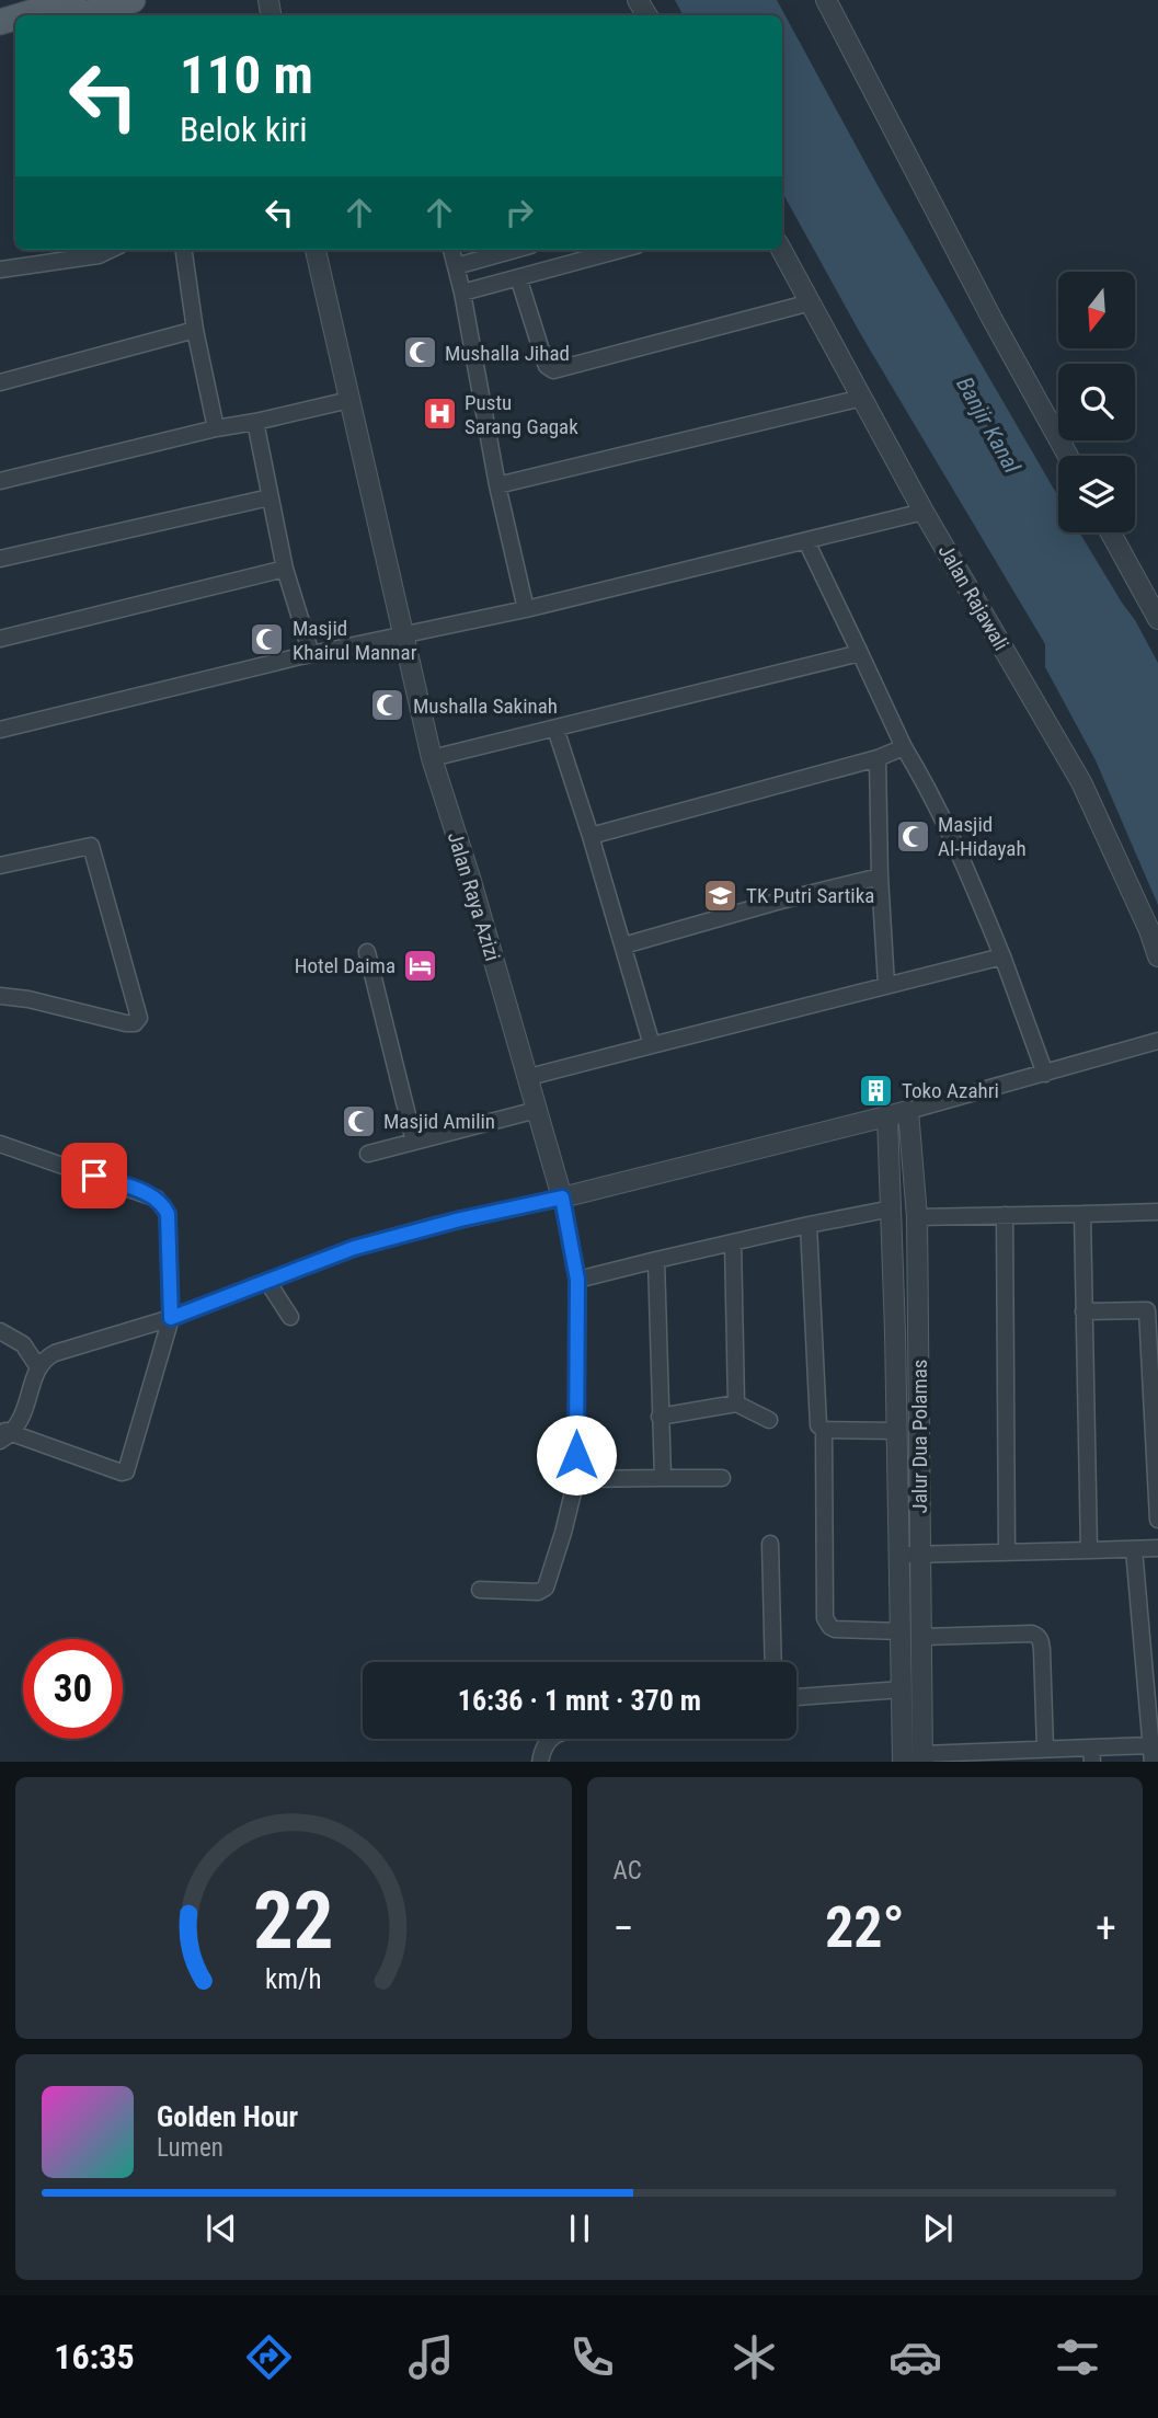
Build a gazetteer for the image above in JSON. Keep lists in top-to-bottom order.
{
  "streets": {
    "street": ["Jalan Rajawali", "Jalan Raya Azizi", "Jalur Dua Polamas"]
  },
  "water": ["Banjir Kanal"],
  "places": {
    "mosque": [
      "Mushalla Jihad",
      "Masjid Khairul Mannar",
      "Mushalla Sakinah",
      "Masjid Al-Hidayah",
      "Masjid Amilin"
    ],
    "hospital": ["Pustu Sarang Gagak"],
    "school or university": ["TK Putri Sartika"],
    "hotel": ["Hotel Daima"],
    "building": ["Toko Azahri"]
  },
  "north": "bottom",
  "page": {
    "turn": ["110 m", "Belok kiri"],
    "limit": "30",
    "trip": "16:36 · 1 mnt · 370 m",
    "tile": "AC",
    "heat": ["−", "22°", "+"],
    "song": ["Golden Hour", "Lumen"],
    "tabs": "16:35",
    "gauge": ["22", "km/h"]
  }
}
